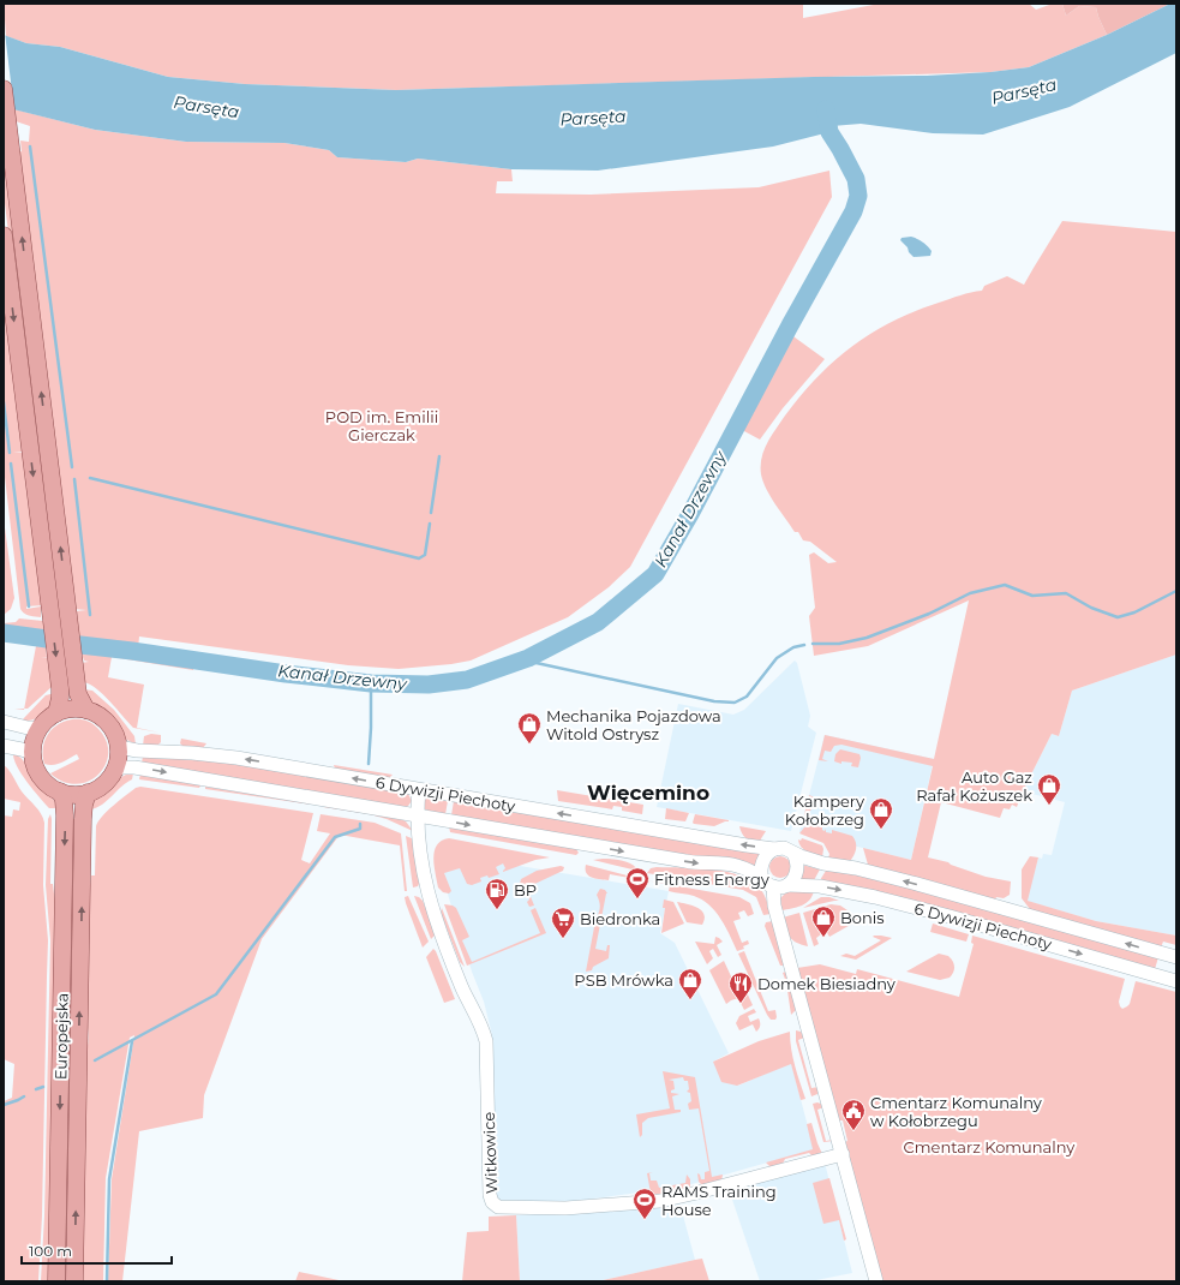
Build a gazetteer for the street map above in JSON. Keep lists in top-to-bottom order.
{
  "streets": {
    "main road": ["Europejska"],
    "street": ["6 Dywizji Piechoty", "Witkowice"]
  },
  "crossings": [
    ["6 Dywizji Piechoty", "Europejska"],
    ["6 Dywizji Piechoty", "Witkowice"]
  ],
  "districts": ["Więcemino"],
  "water": ["Parsęta", "Kanał Drzewny"],
  "parks": ["POD im. Emilii Gierczak", "Cmentarz Komunalny"],
  "places": {
    "shop": [
      "Mechanika Pojazdowa Witold Ostrysz",
      "Auto Gaz Rafał Kożuszek",
      "Kampery Kołobrzeg",
      "Bonis",
      "PSB Mrówka"
    ],
    "sports": ["Fitness Energy", "RAMS Training House"],
    "fuel station": ["BP"],
    "supermarket": ["Biedronka"],
    "restaurant": ["Domek Biesiadny"],
    "public building": ["Cmentarz Komunalny w Kołobrzegu"]
  },
  "scale_bar": "100 m"
}
